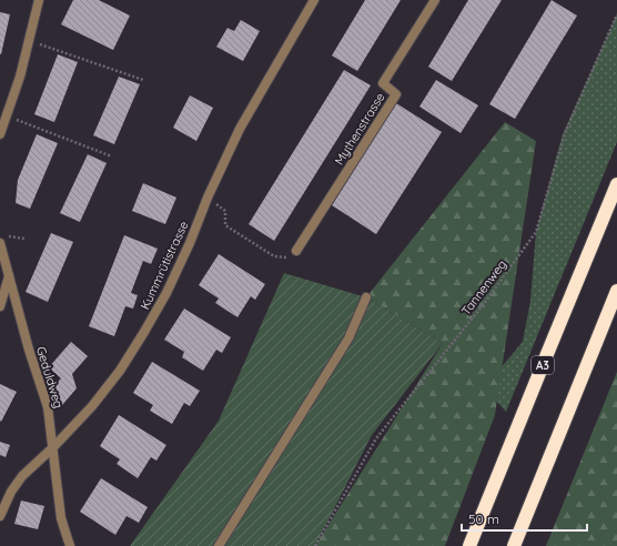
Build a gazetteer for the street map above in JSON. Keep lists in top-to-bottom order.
{
  "streets": {
    "highway": ["A3"],
    "street": ["Mythenstrasse", "Kummrütistrasse", "Geduldweg"],
    "path": ["Tannenweg"]
  },
  "crossings": [
    ["Kummrütistrasse", "Geduldweg"]
  ],
  "scale_bar": "50 m"
}
